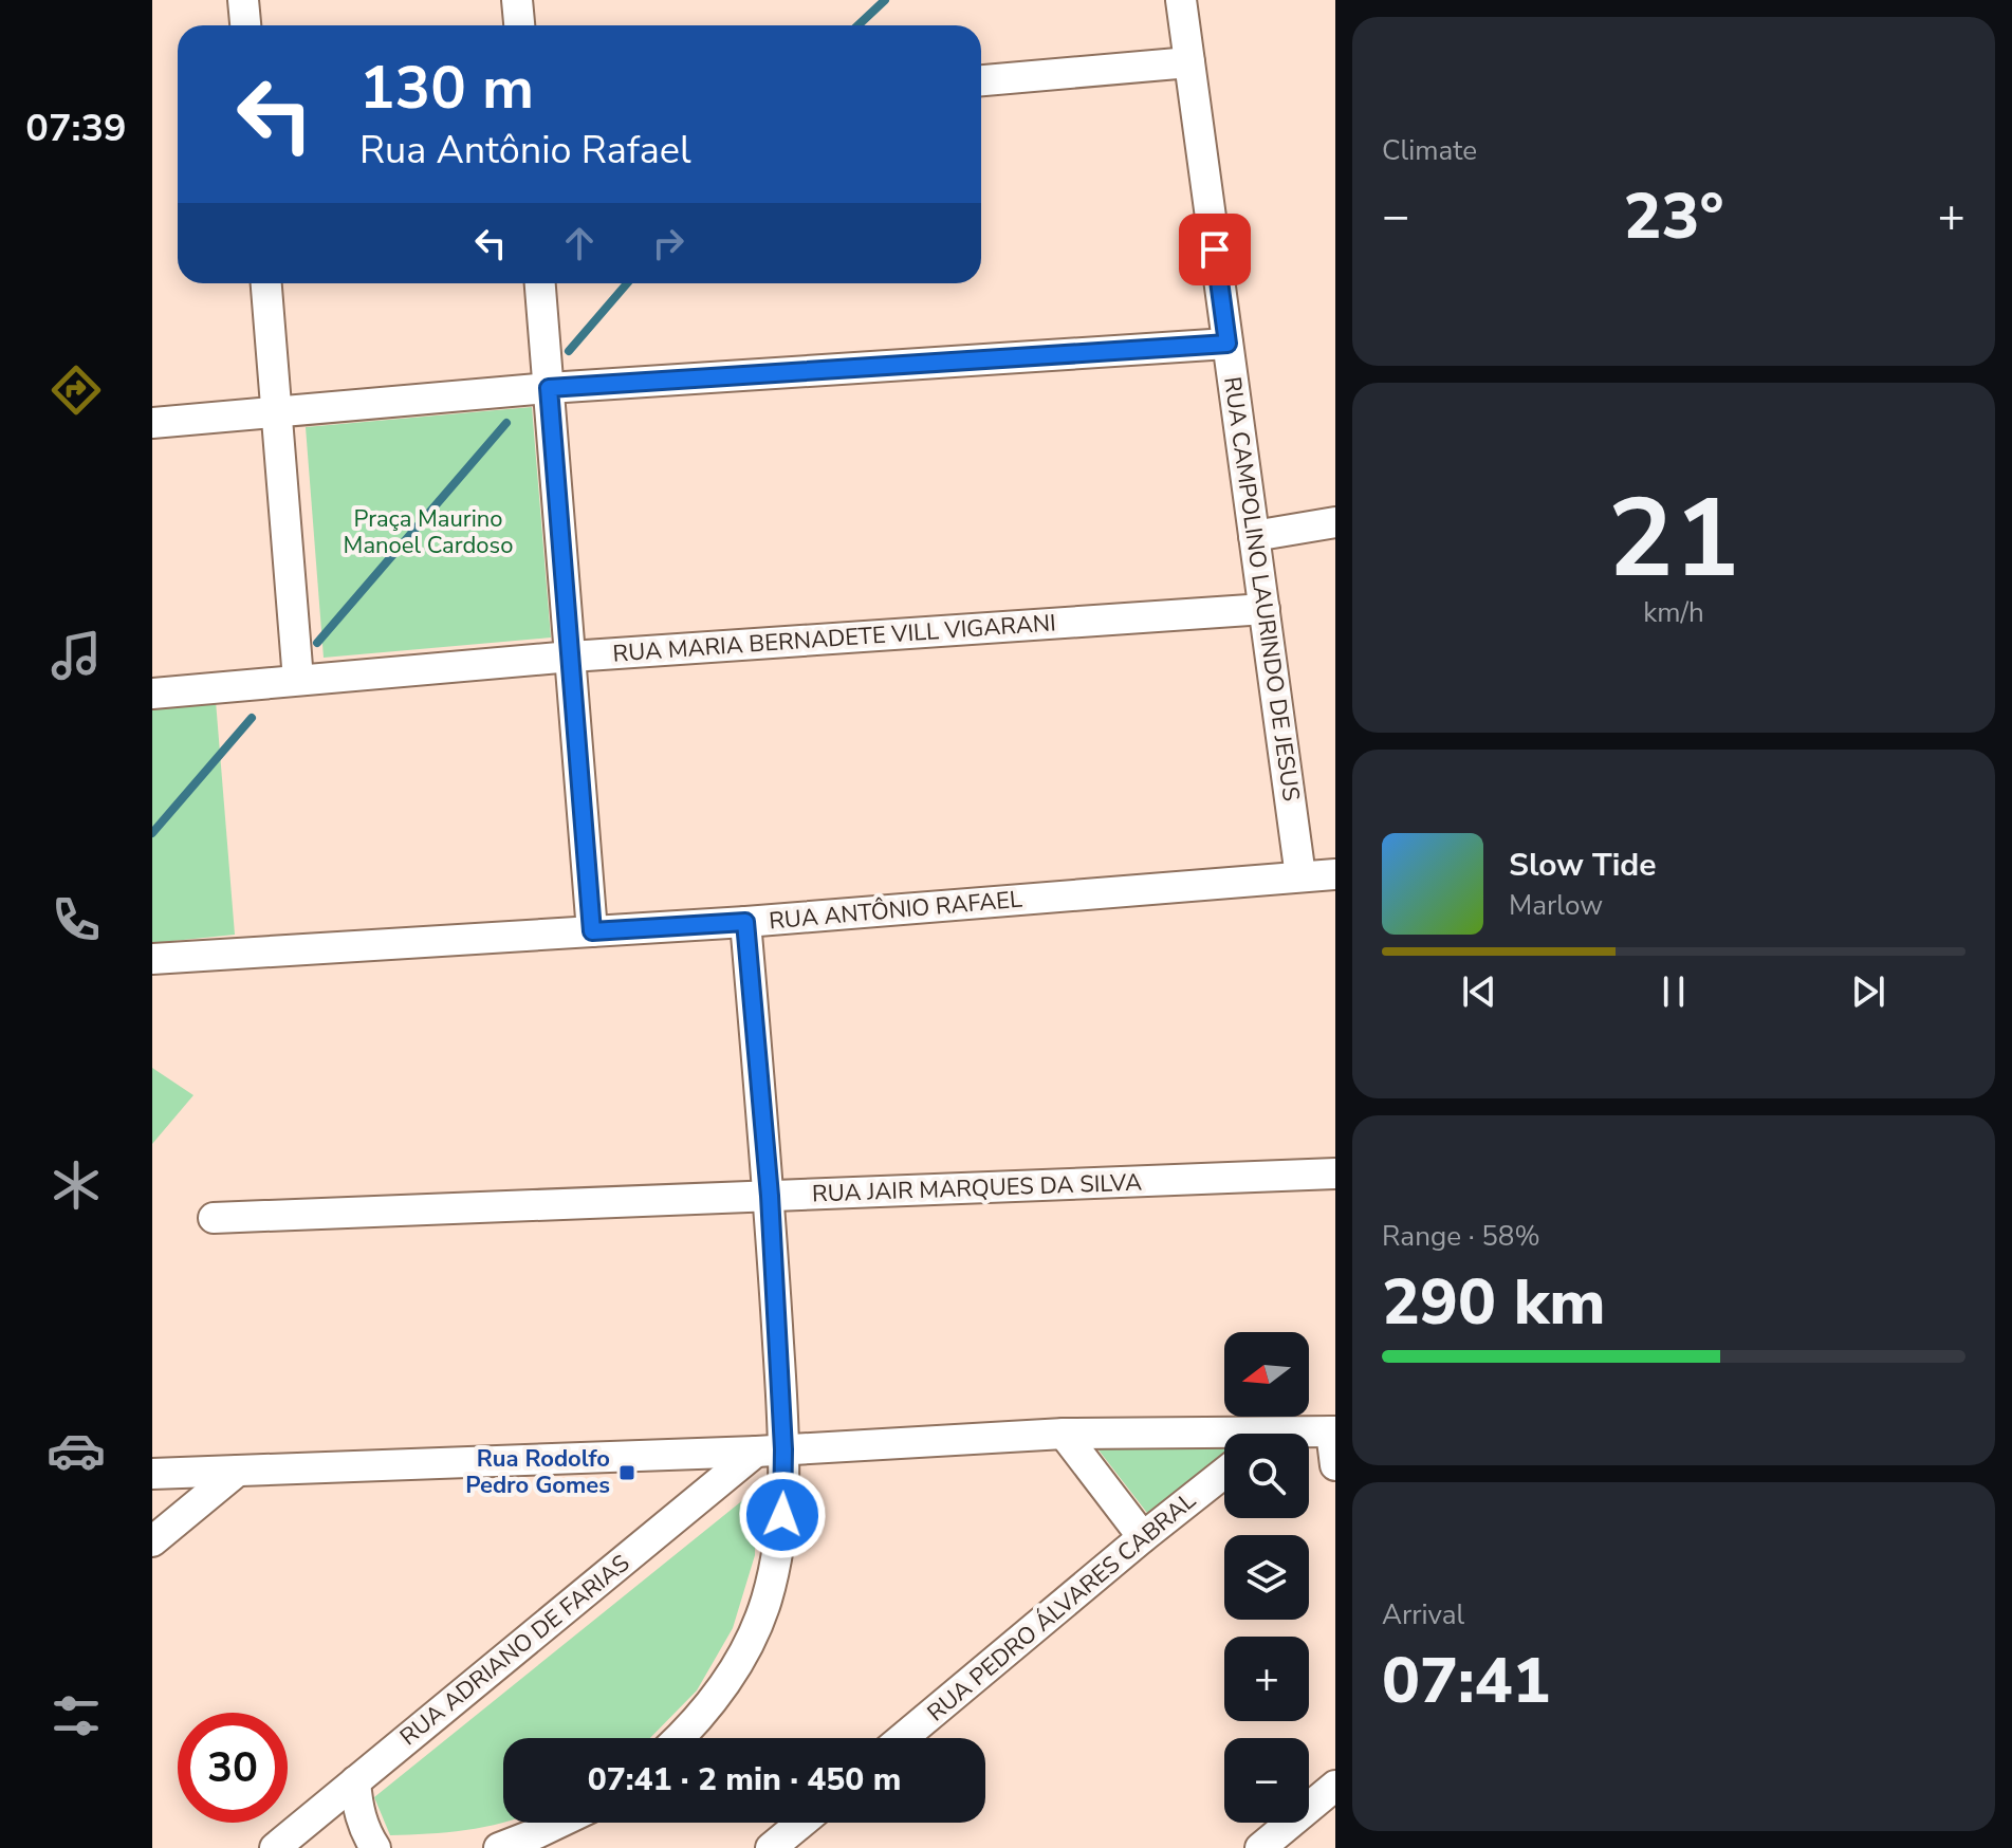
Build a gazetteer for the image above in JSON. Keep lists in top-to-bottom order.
{
  "streets": {
    "street": [
      "RUA CAMPOLINO LAURINDO DE JESUS",
      "RUA MARIA BERNADETE VILL VIGARANI",
      "RUA ANTÔNIO RAFAEL",
      "RUA JAIR MARQUES DA SILVA",
      "RUA PEDRO ÁLVARES CABRAL",
      "RUA ADRIANO DE FARIAS"
    ]
  },
  "crossings": [
    ["RUA CAMPOLINO LAURINDO DE JESUS", "RUA MARIA BERNADETE VILL VIGARANI"],
    ["RUA CAMPOLINO LAURINDO DE JESUS", "RUA ANTÔNIO RAFAEL"]
  ],
  "parks": ["Praça Maurino Manoel Cardoso"],
  "places": {
    "transit": ["Rua Rodolfo Pedro Gomes"]
  },
  "north": "left",
  "page": {
    "tabs": "07:39",
    "tile": [
      "Climate",
      ["21", "km/h"],
      ["Range · 58%", "290 km"],
      ["Arrival", "07:41"]
    ],
    "turn": ["130 m", "Rua Antônio Rafael"],
    "heat": ["−", "23°", "+"],
    "song": ["Slow Tide", "Marlow"],
    "map_buttons": ["+", "−"],
    "limit": "30",
    "trip": "07:41 · 2 min · 450 m"
  }
}
